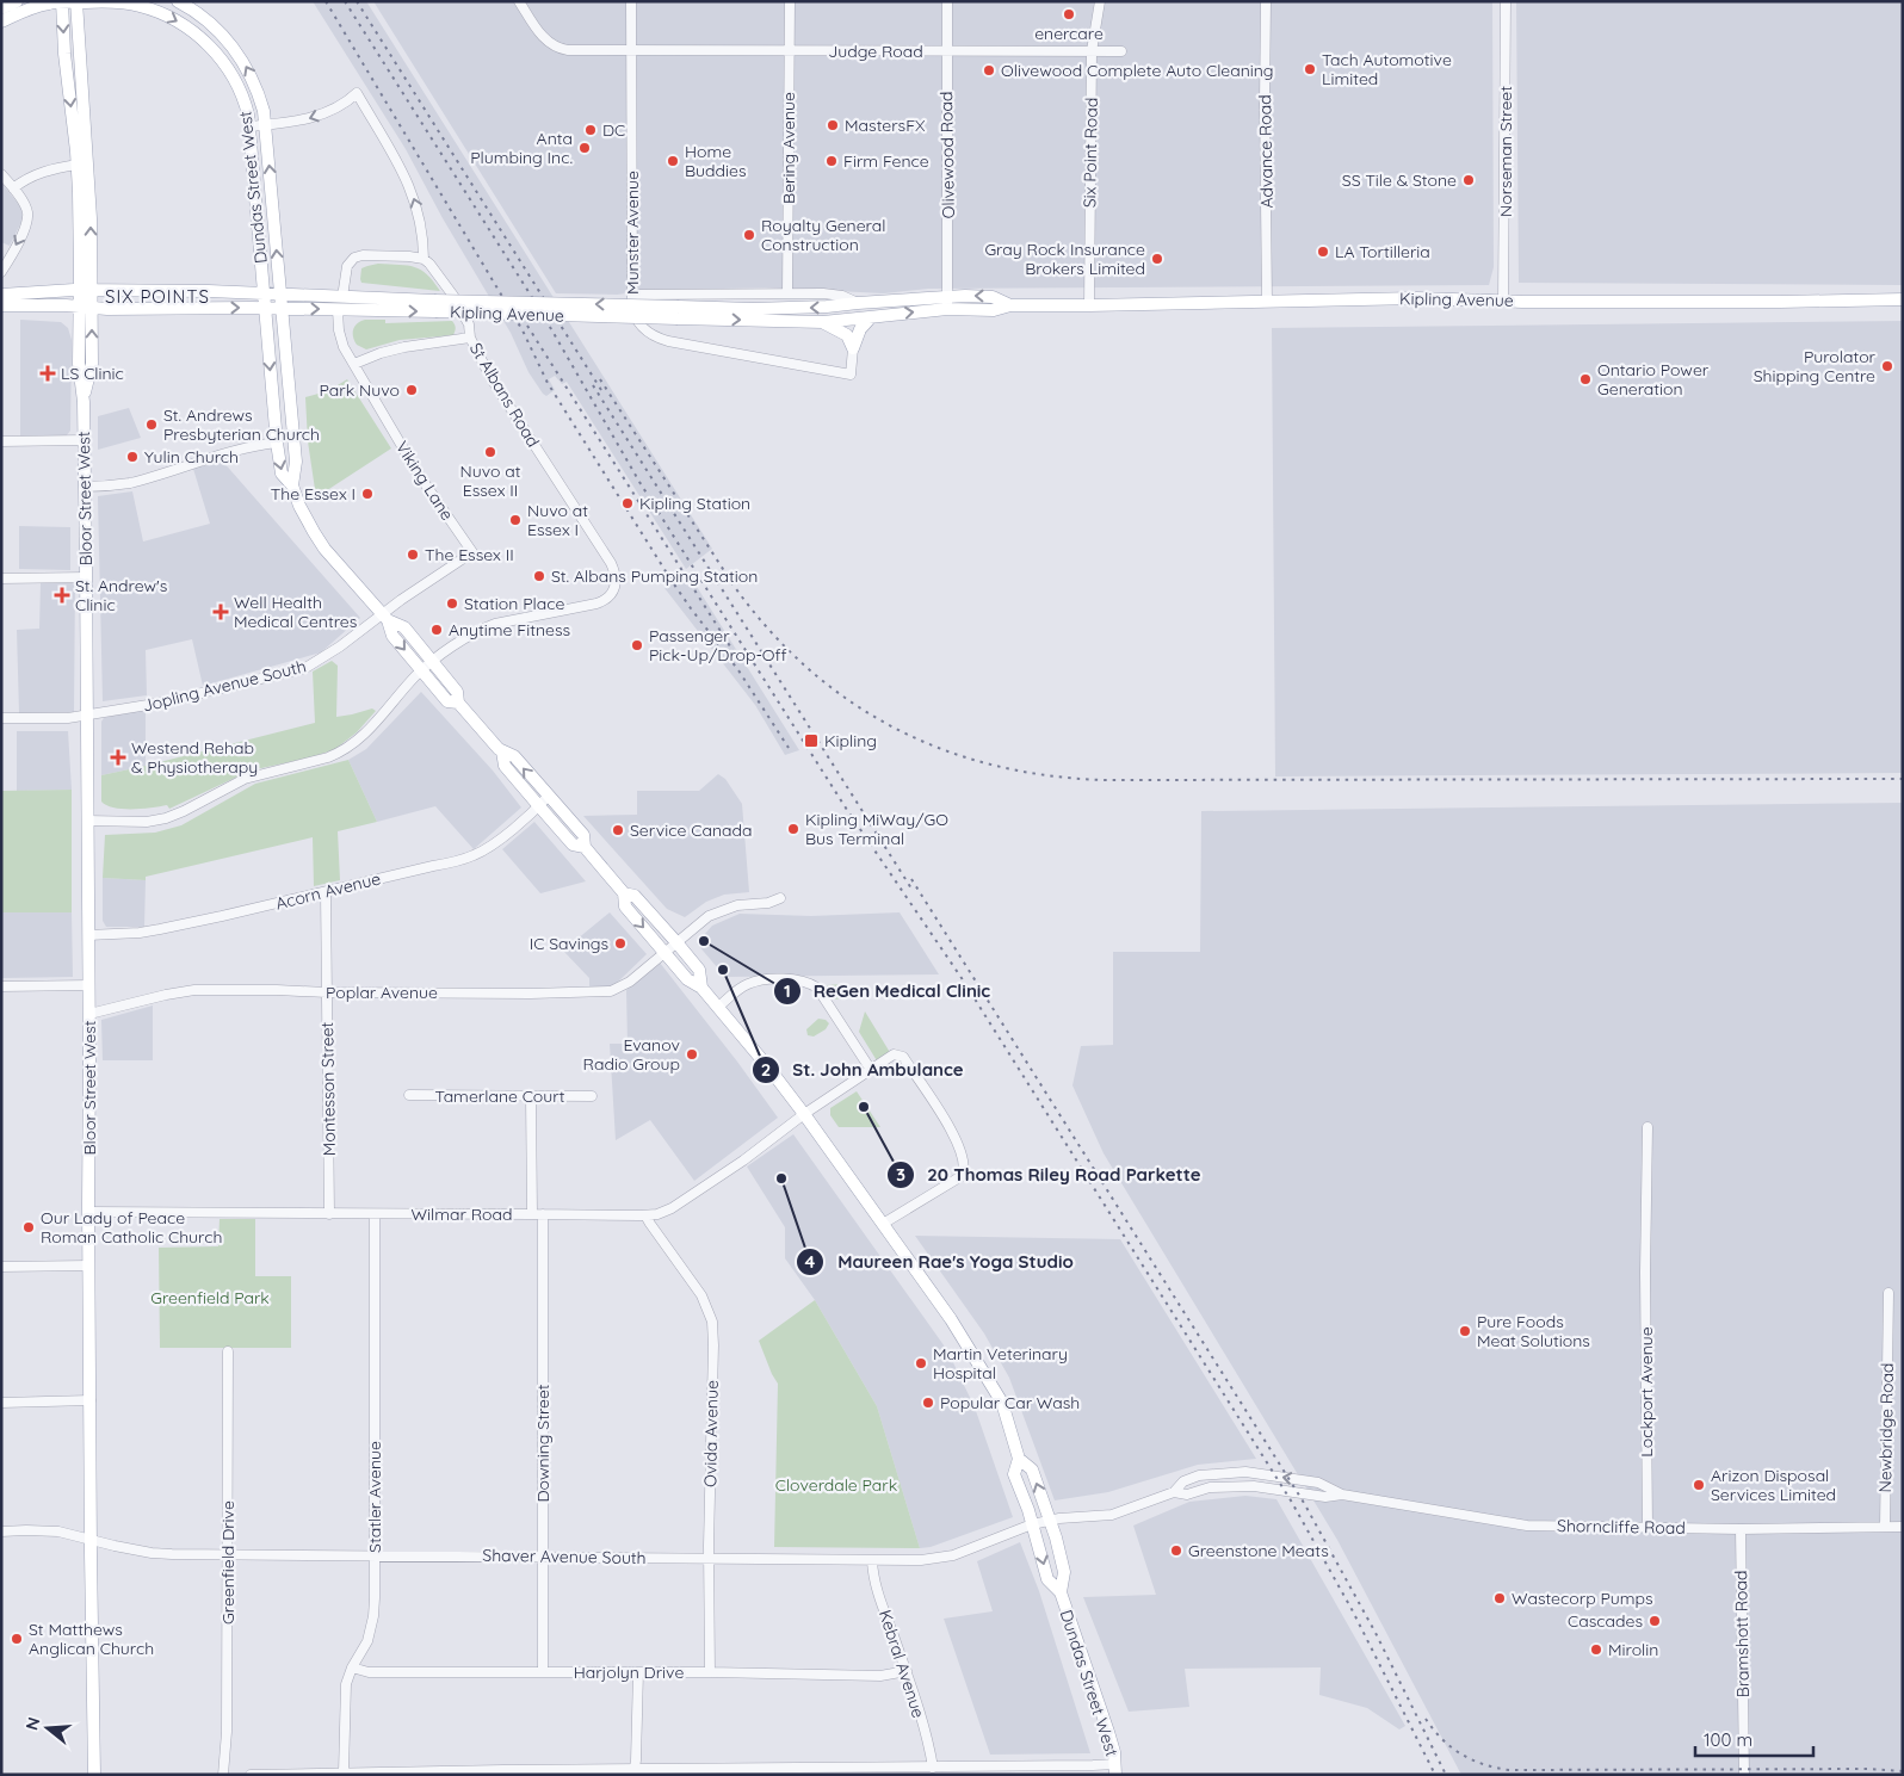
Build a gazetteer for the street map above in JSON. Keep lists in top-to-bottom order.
{
  "streets": {
    "main road": ["Dundas Street West", "Kipling Avenue", "Bloor Street West"],
    "street": [
      "Judge Road",
      "Bering Avenue",
      "Advance Road",
      "Norseman Street",
      "Six Point Road",
      "Olivewood Road",
      "Munster Avenue",
      "St Albans Road",
      "Viking Lane",
      "Jopling Avenue South",
      "Acorn Avenue",
      "Poplar Avenue",
      "Montesson Street",
      "Tamerlane Court",
      "Wilmar Road",
      "Lockport Avenue",
      "Newbridge Road",
      "Ovida Avenue",
      "Downing Street",
      "Statler Avenue",
      "Shorncliffe Road",
      "Shaver Avenue South",
      "Greenfield Drive",
      "Bramshott Road",
      "Kebral Avenue",
      "Harjolyn Drive"
    ]
  },
  "crossings": [
    ["Judge Road", "Bering Avenue"],
    ["Judge Road", "Six Point Road"],
    ["Judge Road", "Olivewood Road"],
    ["Judge Road", "Munster Avenue"],
    ["Bering Avenue", "Kipling Avenue"],
    ["Advance Road", "Kipling Avenue"],
    ["Norseman Street", "Kipling Avenue"],
    ["Six Point Road", "Kipling Avenue"],
    ["Olivewood Road", "Kipling Avenue"],
    ["Dundas Street West", "Kipling Avenue"],
    ["Dundas Street West", "St Albans Road"],
    ["Dundas Street West", "Viking Lane"],
    ["Dundas Street West", "Bloor Street West"],
    ["Dundas Street West", "Jopling Avenue South"],
    ["Dundas Street West", "Acorn Avenue"],
    ["Dundas Street West", "Poplar Avenue"],
    ["Dundas Street West", "Wilmar Road"],
    ["Dundas Street West", "Shorncliffe Road"],
    ["Dundas Street West", "Shaver Avenue South"],
    ["Munster Avenue", "Kipling Avenue"],
    ["Kipling Avenue", "Viking Lane"],
    ["Kipling Avenue", "Bloor Street West"],
    ["Viking Lane", "Jopling Avenue South"],
    ["Bloor Street West", "Jopling Avenue South"],
    ["Bloor Street West", "Acorn Avenue"],
    ["Bloor Street West", "Poplar Avenue"],
    ["Bloor Street West", "Wilmar Road"],
    ["Bloor Street West", "Shaver Avenue South"],
    ["Acorn Avenue", "Montesson Street"],
    ["Poplar Avenue", "Montesson Street"],
    ["Montesson Street", "Wilmar Road"],
    ["Wilmar Road", "Ovida Avenue"],
    ["Wilmar Road", "Downing Street"],
    ["Wilmar Road", "Statler Avenue"],
    ["Lockport Avenue", "Shorncliffe Road"],
    ["Newbridge Road", "Shorncliffe Road"],
    ["Ovida Avenue", "Shaver Avenue South"],
    ["Ovida Avenue", "Harjolyn Drive"],
    ["Downing Street", "Shaver Avenue South"],
    ["Downing Street", "Harjolyn Drive"],
    ["Statler Avenue", "Shaver Avenue South"],
    ["Statler Avenue", "Harjolyn Drive"],
    ["Shorncliffe Road", "Shaver Avenue South"],
    ["Shorncliffe Road", "Bramshott Road"],
    ["Shaver Avenue South", "Greenfield Drive"],
    ["Shaver Avenue South", "Kebral Avenue"],
    ["Kebral Avenue", "Harjolyn Drive"]
  ],
  "districts": ["SIX POINTS"],
  "parks": ["Greenfield Park", "Cloverdale Park"],
  "places": {
    "other": [
      "enercare",
      "Tach Automotive Limited",
      "Olivewood Complete Auto Cleaning",
      "MastersFX",
      "DC",
      "Anta Plumbing Inc.",
      "Home Buddies",
      "Firm Fence",
      "SS Tile & Stone",
      "Royalty General Construction",
      "LA Tortilleria",
      "Gray Rock Insurance Brokers Limited",
      "Purolator Shipping Centre",
      "Ontario Power Generation",
      "Park Nuvo",
      "St. Andrews Presbyterian Church",
      "Nuvo at Essex II",
      "Yulin Church",
      "The Essex I",
      "Kipling Station",
      "Nuvo at Essex I",
      "The Essex II",
      "St. Albans Pumping Station",
      "Station Place",
      "Anytime Fitness",
      "Passenger Pick-Up/Drop-Off",
      "Kipling MiWay/GO Bus Terminal",
      "Service Canada",
      "ReGen Medical Clinic",
      "IC Savings",
      "St. John Ambulance",
      "Evanov Radio Group",
      "20 Thomas Riley Road Parkette",
      "Maureen Rae's Yoga Studio",
      "Our Lady of Peace Roman Catholic Church",
      "Pure Foods Meat Solutions",
      "Martin Veterinary Hospital",
      "Popular Car Wash",
      "Arizon Disposal Services Limited",
      "Greenstone Meats",
      "Wastecorp Pumps",
      "Cascades",
      "St Matthews Anglican Church",
      "Mirolin"
    ],
    "health": [
      "LS Clinic",
      "St. Andrew's Clinic",
      "Well Health Medical Centres",
      "Westend Rehab & Physiotherapy"
    ],
    "transit": ["Kipling"]
  },
  "scale_bar": "100 m",
  "north": "left"
}
